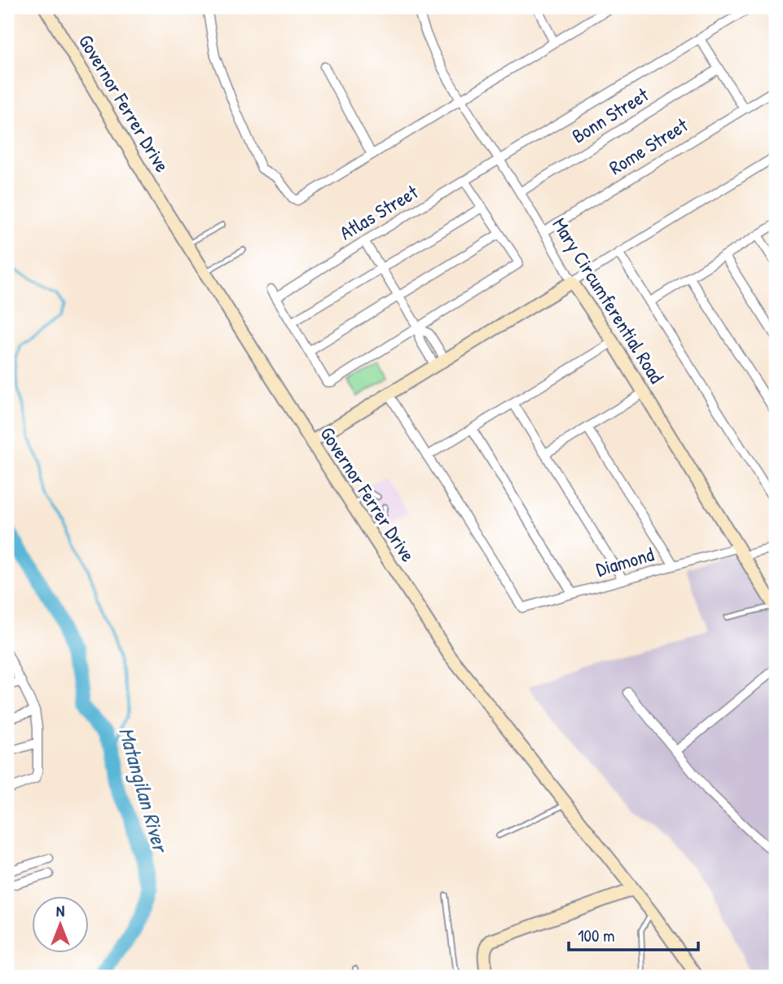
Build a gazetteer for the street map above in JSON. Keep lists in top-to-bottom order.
{
  "streets": {
    "main road": ["Governor Ferrer Drive", "Mary Circumferential Road"],
    "street": [
      "Bonn Street",
      "Rome Street",
      "Atlas Street",
      "Diamond"
    ]
  },
  "crossings": [
    ["Bonn Street", "Mary Circumferential Road"],
    ["Rome Street", "Mary Circumferential Road"],
    ["Atlas Street", "Mary Circumferential Road"],
    ["Mary Circumferential Road", "Diamond"]
  ],
  "water": ["Matangilan River"],
  "scale_bar": "100 m",
  "north": "top"
}
